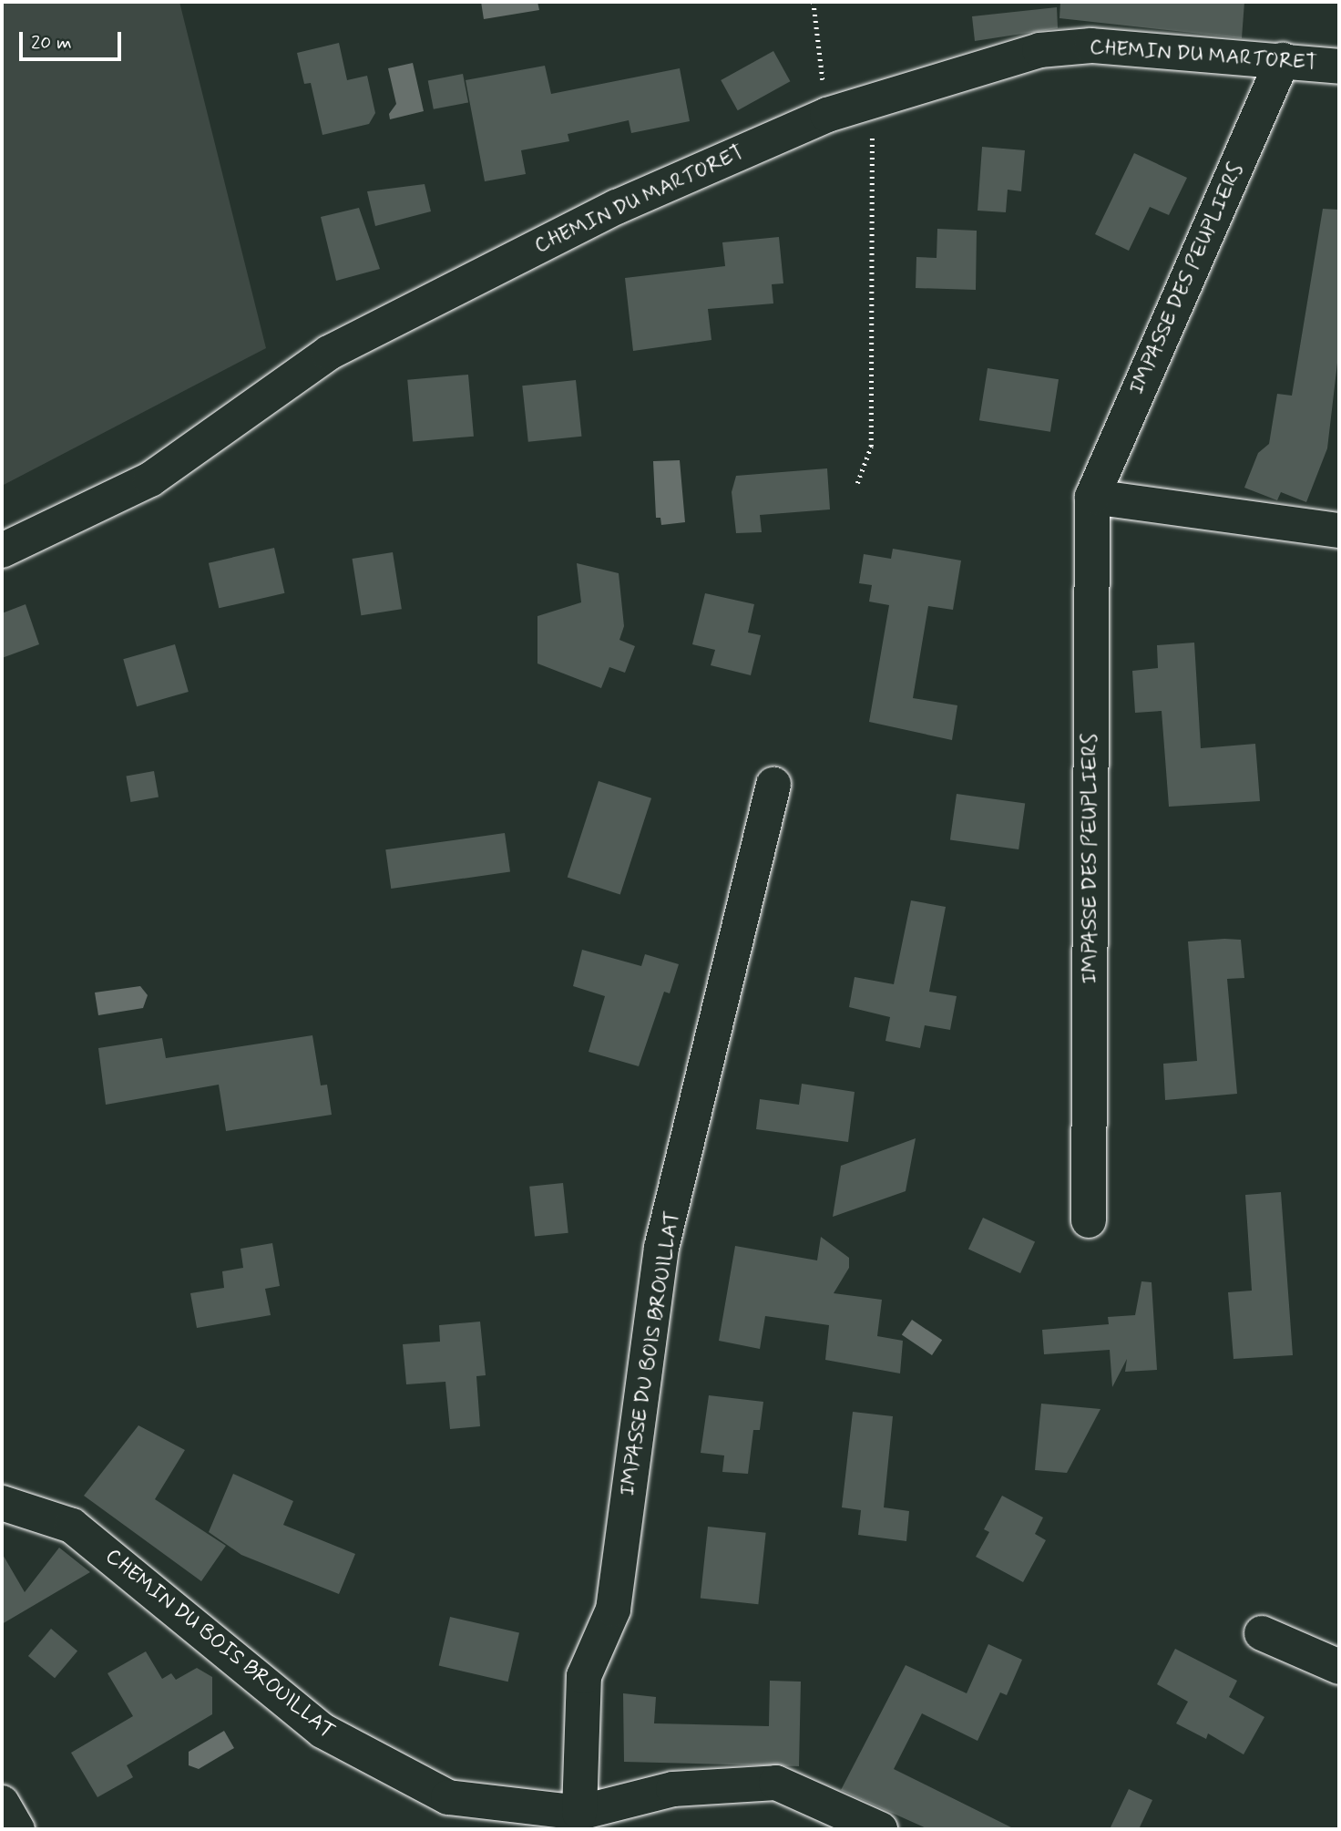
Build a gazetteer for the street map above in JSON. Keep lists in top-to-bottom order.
{
  "streets": {
    "street": [
      "CHEMIN DU MARTORET",
      "IMPASSE DES PEUPLIERS",
      "IMPASSE DU BOIS BROUILLAT",
      "CHEMIN DU BOIS BROUILLAT"
    ]
  },
  "crossings": [
    ["CHEMIN DU MARTORET", "IMPASSE DES PEUPLIERS"],
    ["IMPASSE DU BOIS BROUILLAT", "CHEMIN DU BOIS BROUILLAT"]
  ],
  "scale_bar": "20 m"
}
